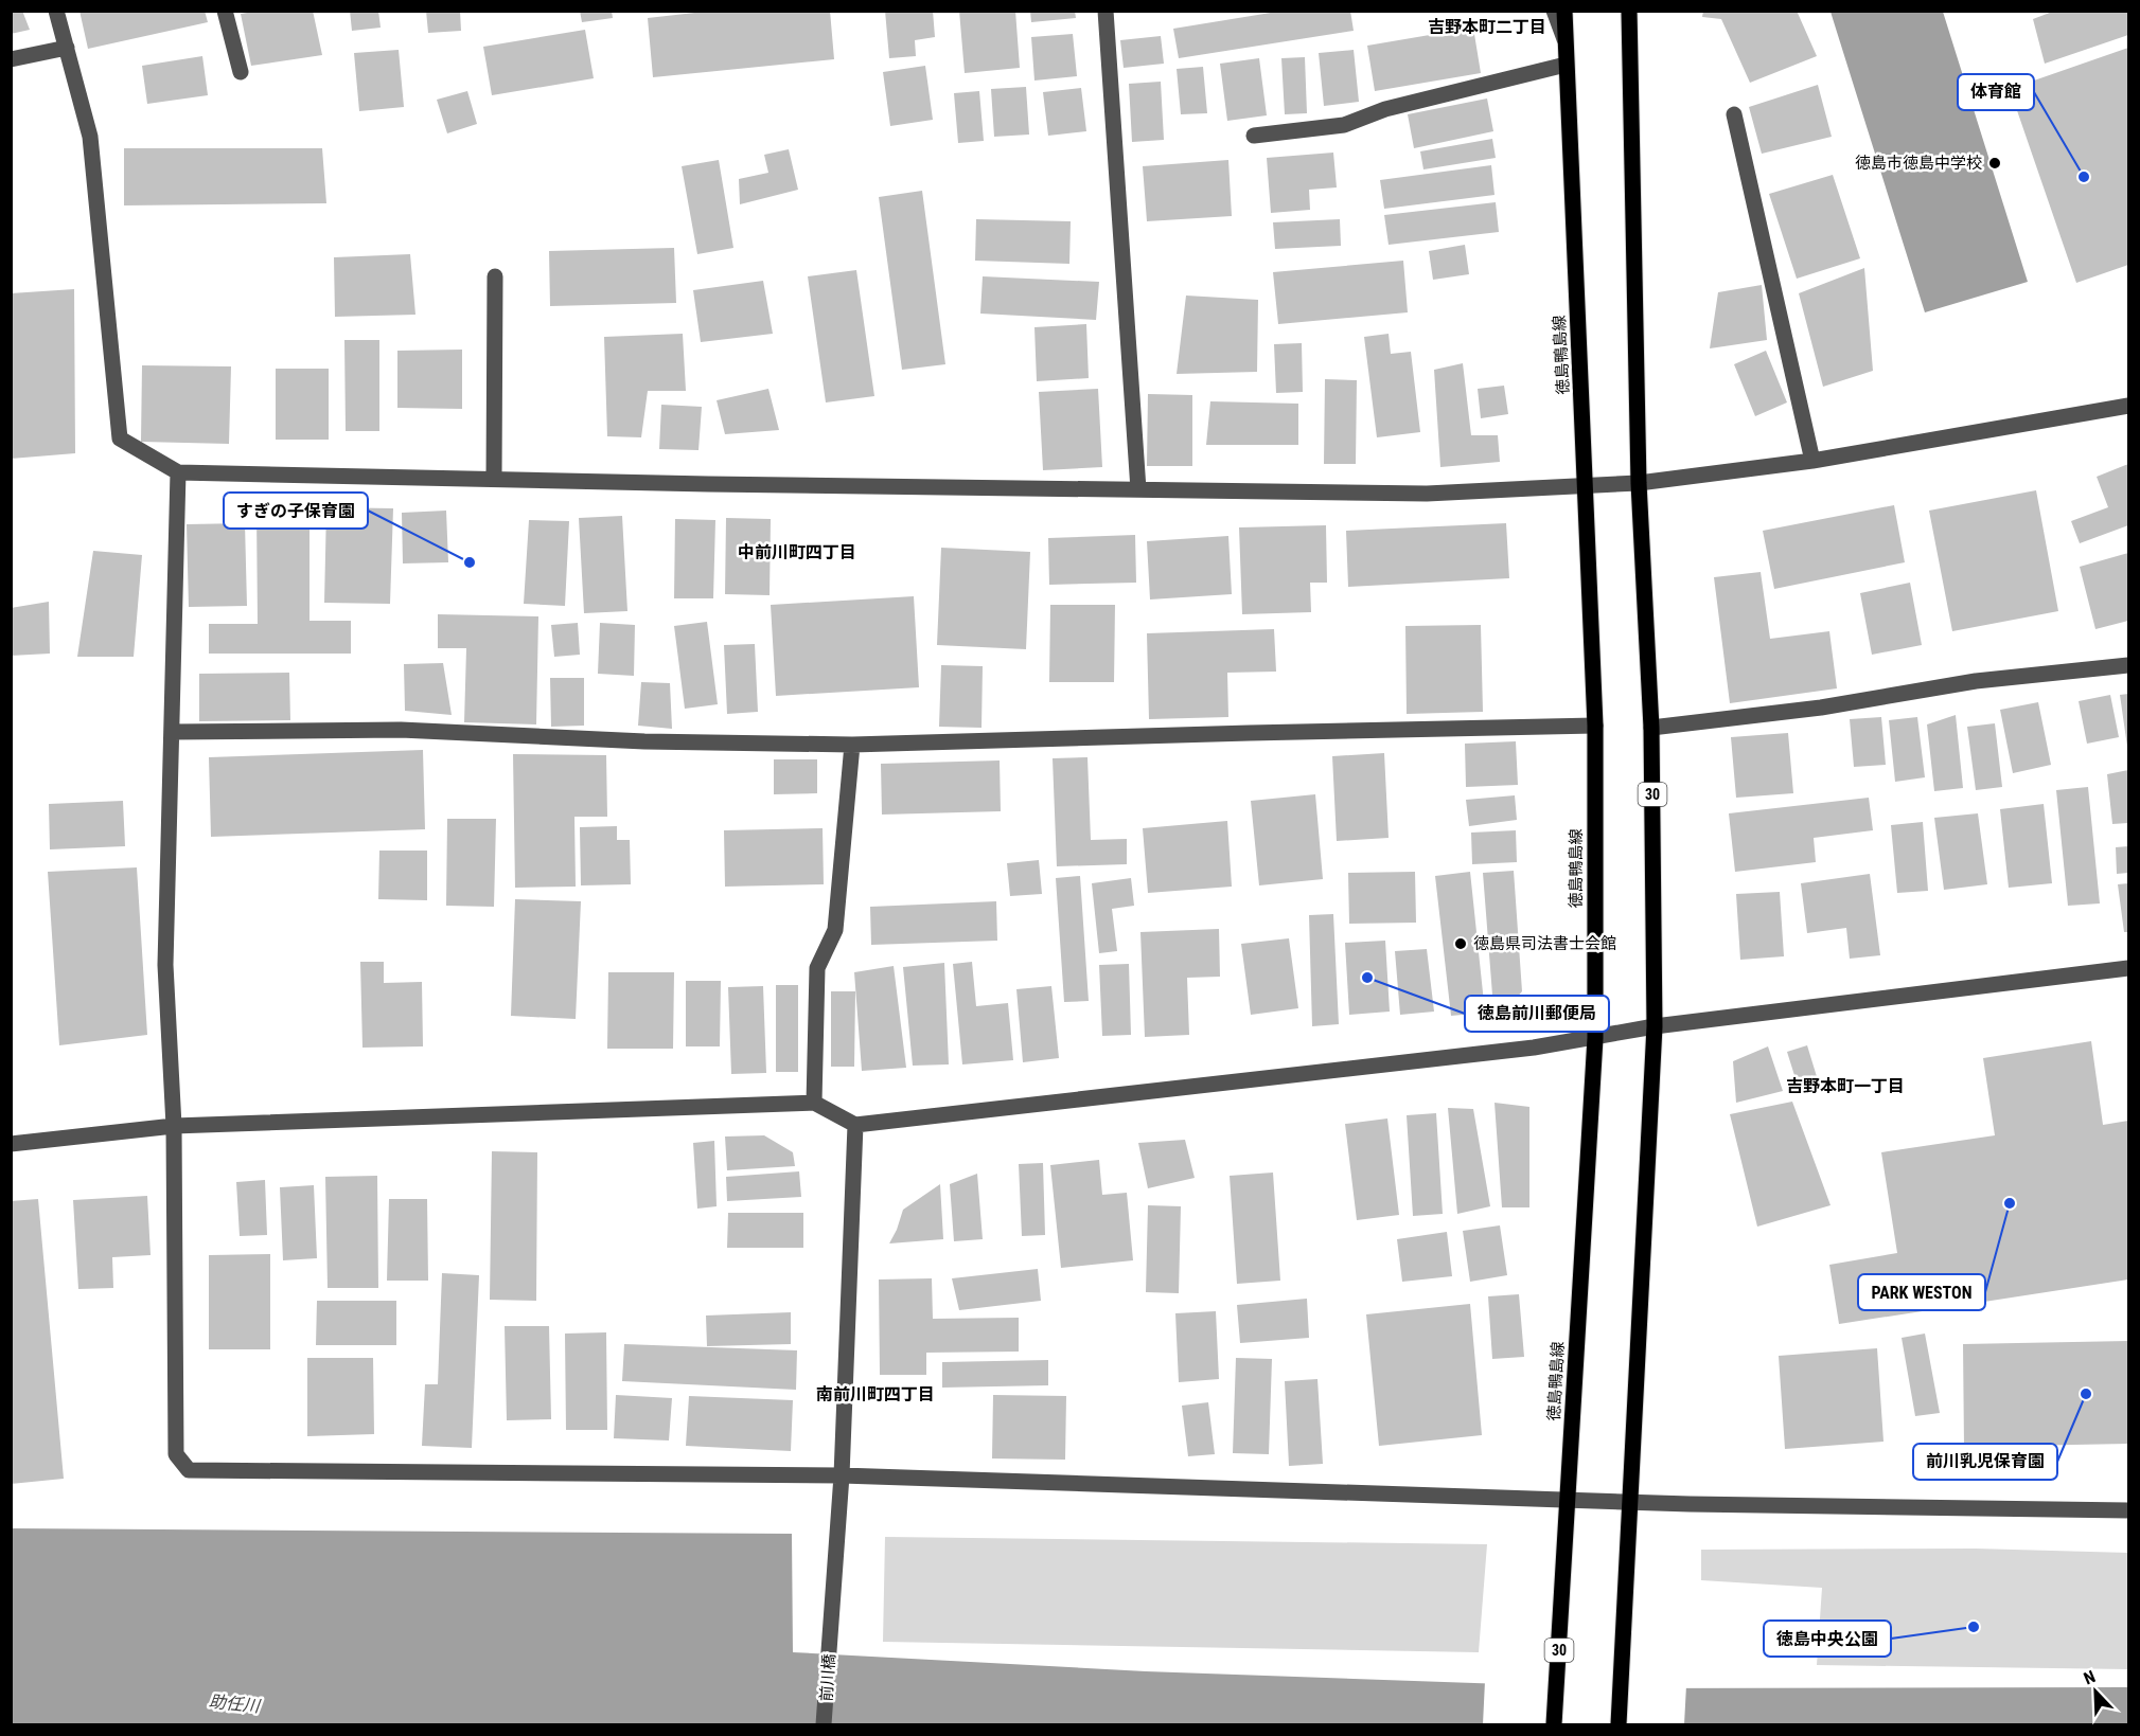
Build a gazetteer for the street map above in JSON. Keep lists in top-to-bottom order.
{
  "streets": {
    "main road": ["徳島鴨島線", "30"],
    "street": ["前川橋"]
  },
  "districts": [
    "吉野本町二丁目",
    "中前川町四丁目",
    "吉野本町一丁目",
    "南前川町四丁目"
  ],
  "water": ["助任川"],
  "places": [
    "徳島市徳島中学校",
    "体育館",
    "すぎの子保育園",
    "徳島県司法書士会館",
    "徳島前川郵便局",
    "PARK WESTON",
    "前川乳児保育園",
    "徳島中央公園"
  ],
  "north": "top left"
}
